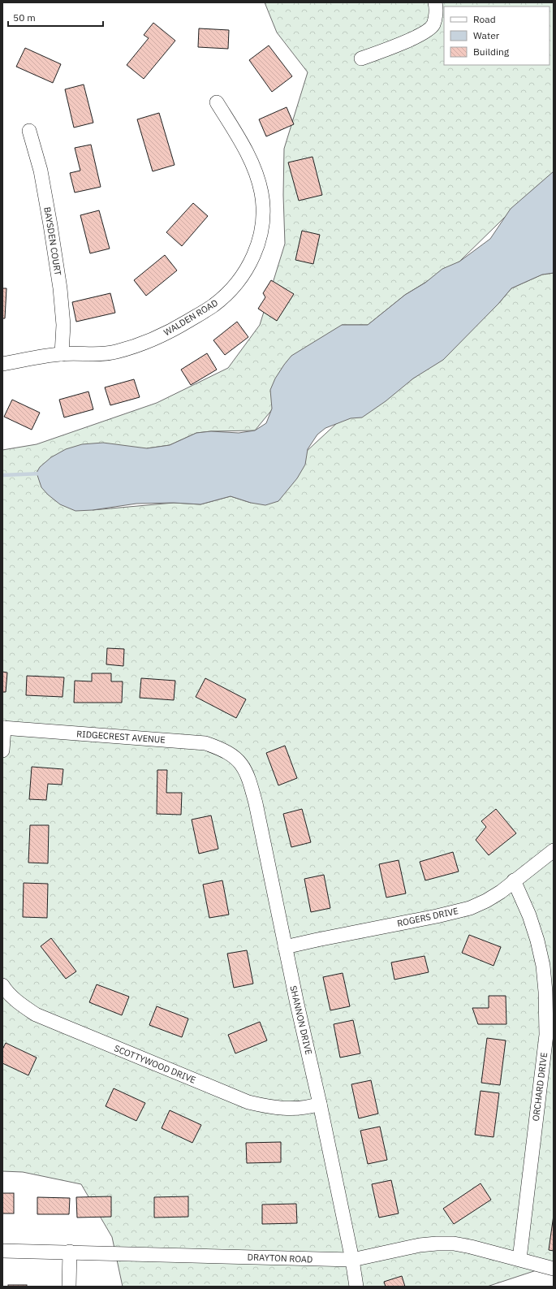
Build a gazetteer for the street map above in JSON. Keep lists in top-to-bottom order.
{
  "streets": {
    "street": [
      "BAYSDEN COURT",
      "WALDEN ROAD",
      "RIDGECREST AVENUE",
      "ROGERS DRIVE",
      "SHANNON DRIVE",
      "SCOTTYWOOD DRIVE",
      "ORCHARD DRIVE",
      "DRAYTON ROAD"
    ]
  },
  "crossings": [
    ["BAYSDEN COURT", "WALDEN ROAD"],
    ["RIDGECREST AVENUE", "SHANNON DRIVE"],
    ["ROGERS DRIVE", "SHANNON DRIVE"],
    ["ROGERS DRIVE", "ORCHARD DRIVE"],
    ["SHANNON DRIVE", "SCOTTYWOOD DRIVE"],
    ["SHANNON DRIVE", "DRAYTON ROAD"],
    ["ORCHARD DRIVE", "DRAYTON ROAD"]
  ],
  "legend": ["Road", "Water", "Building"],
  "scale_bar": "50 m"
}
